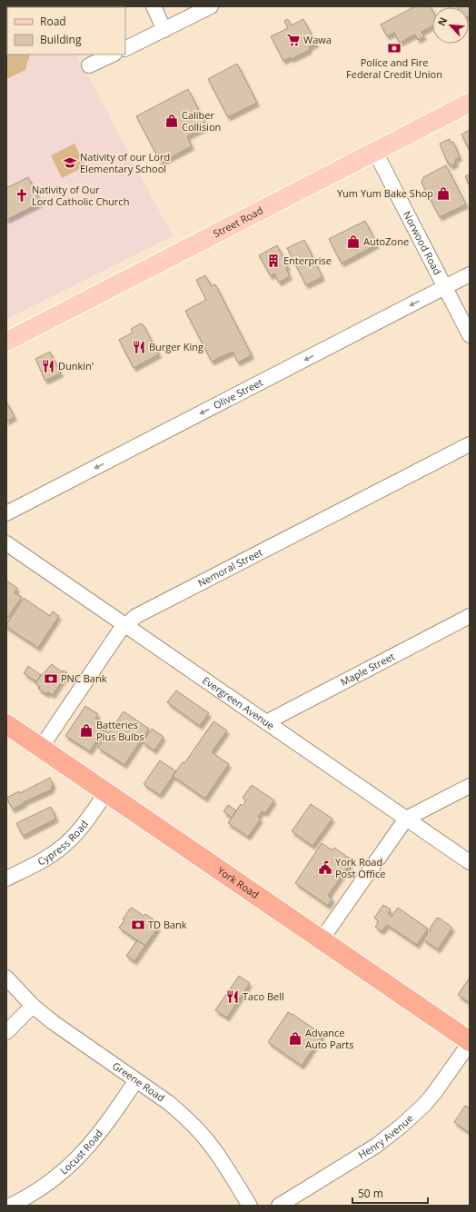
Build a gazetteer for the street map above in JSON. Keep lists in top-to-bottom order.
{
  "streets": {
    "highway": ["York Road"],
    "main road": ["Street Road"],
    "street": [
      "Norwood Road",
      "Olive Street",
      "Nemoral Street",
      "Maple Street",
      "Evergreen Avenue",
      "Cypress Road",
      "Greene Road",
      "Henry Avenue",
      "Locust Road"
    ]
  },
  "crossings": [
    ["Street Road", "Norwood Road"],
    ["Norwood Road", "Olive Street"],
    ["Nemoral Street", "Evergreen Avenue"],
    ["Nemoral Street", "York Road"],
    ["Maple Street", "Evergreen Avenue"],
    ["Cypress Road", "York Road"],
    ["York Road", "Henry Avenue"],
    ["Greene Road", "Locust Road"]
  ],
  "one_way": ["Olive Street"],
  "places": {
    "supermarket": ["Wawa"],
    "bank": ["Police and Fire Federal Credit Union", "PNC Bank", "TD Bank"],
    "shop": [
      "Caliber Collision",
      "Yum Yum Bake Shop",
      "AutoZone",
      "Batteries Plus Bulbs",
      "Advance Auto Parts"
    ],
    "school or university": ["Nativity of our Lord Elementary School"],
    "church": ["Nativity of Our Lord Catholic Church"],
    "building": ["Enterprise"],
    "restaurant": ["Burger King", "Dunkin'", "Taco Bell"],
    "public building": ["York Road Post Office"]
  },
  "legend": ["Road", "Building"],
  "scale_bar": "50 m",
  "north": "top left"
}
